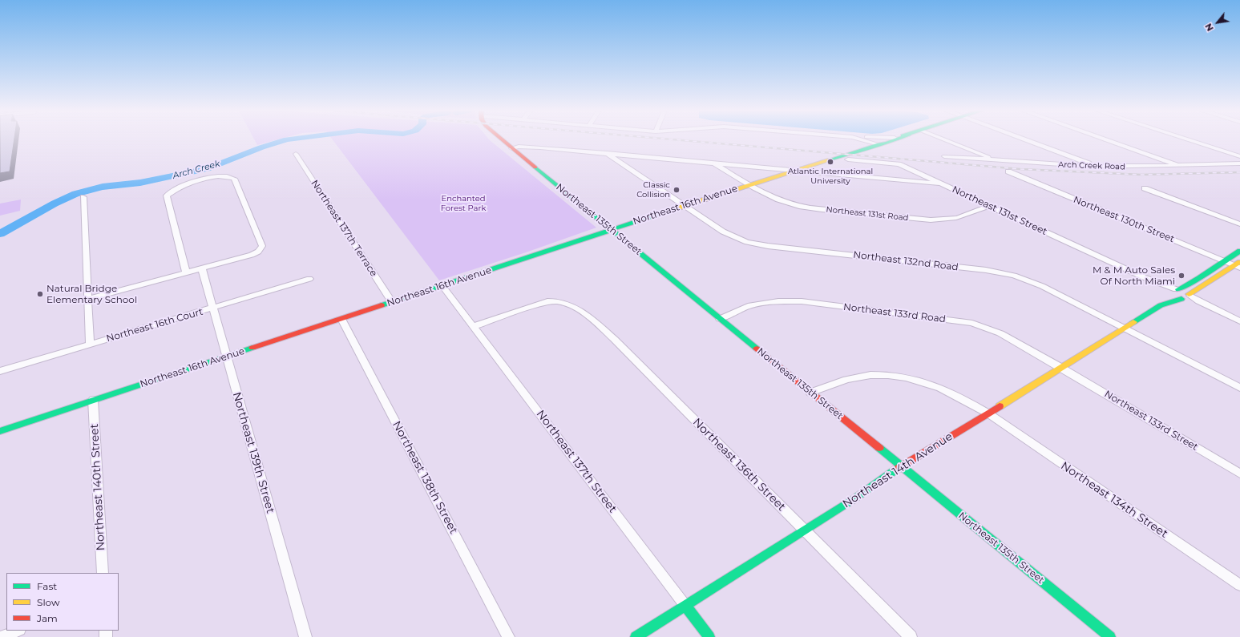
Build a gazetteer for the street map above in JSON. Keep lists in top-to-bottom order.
{
  "streets": {
    "street": [
      "Arch Creek Road",
      "Northeast 16th Avenue",
      "Northeast 131st Street",
      "Northeast 131st Road",
      "Northeast 135th Street",
      "Northeast 130th Street",
      "Northeast 137th Terrace",
      "Northeast 132nd Road",
      "Northeast 133rd Road",
      "Northeast 16th Court",
      "Northeast 133rd Street",
      "Northeast 139th Street",
      "Northeast 137th Street",
      "Northeast 136th Street",
      "Northeast 14th Avenue",
      "Northeast 138th Street",
      "Northeast 140th Street",
      "Northeast 134th Street"
    ]
  },
  "crossings": [
    ["Northeast 16th Avenue", "Northeast 131st Road"],
    ["Northeast 16th Avenue", "Northeast 135th Street"],
    ["Northeast 16th Avenue", "Northeast 137th Terrace"],
    ["Northeast 16th Avenue", "Northeast 132nd Road"],
    ["Northeast 16th Avenue", "Northeast 139th Street"],
    ["Northeast 16th Avenue", "Northeast 137th Street"],
    ["Northeast 16th Avenue", "Northeast 138th Street"],
    ["Northeast 16th Avenue", "Northeast 140th Street"],
    ["Northeast 131st Street", "Northeast 131st Road"],
    ["Northeast 131st Street", "Northeast 14th Avenue"],
    ["Northeast 135th Street", "Northeast 133rd Road"],
    ["Northeast 135th Street", "Northeast 14th Avenue"],
    ["Northeast 135th Street", "Northeast 134th Street"],
    ["Northeast 130th Street", "Northeast 14th Avenue"],
    ["Northeast 132nd Road", "Northeast 14th Avenue"],
    ["Northeast 133rd Road", "Northeast 133rd Street"],
    ["Northeast 133rd Road", "Northeast 14th Avenue"],
    ["Northeast 16th Court", "Northeast 139th Street"],
    ["Northeast 133rd Street", "Northeast 14th Avenue"],
    ["Northeast 137th Street", "Northeast 136th Street"],
    ["Northeast 137th Street", "Northeast 14th Avenue"],
    ["Northeast 136th Street", "Northeast 14th Avenue"],
    ["Northeast 14th Avenue", "Northeast 134th Street"]
  ],
  "water": ["Arch Creek"],
  "parks": ["Enchanted Forest Park"],
  "places": [
    "Atlantic International University",
    "Classic Collision",
    "M & M Auto Sales Of North Miami",
    "Natural Bridge Elementary School"
  ],
  "legend": ["Fast", "Slow", "Jam"],
  "north": "bottom left"
}
